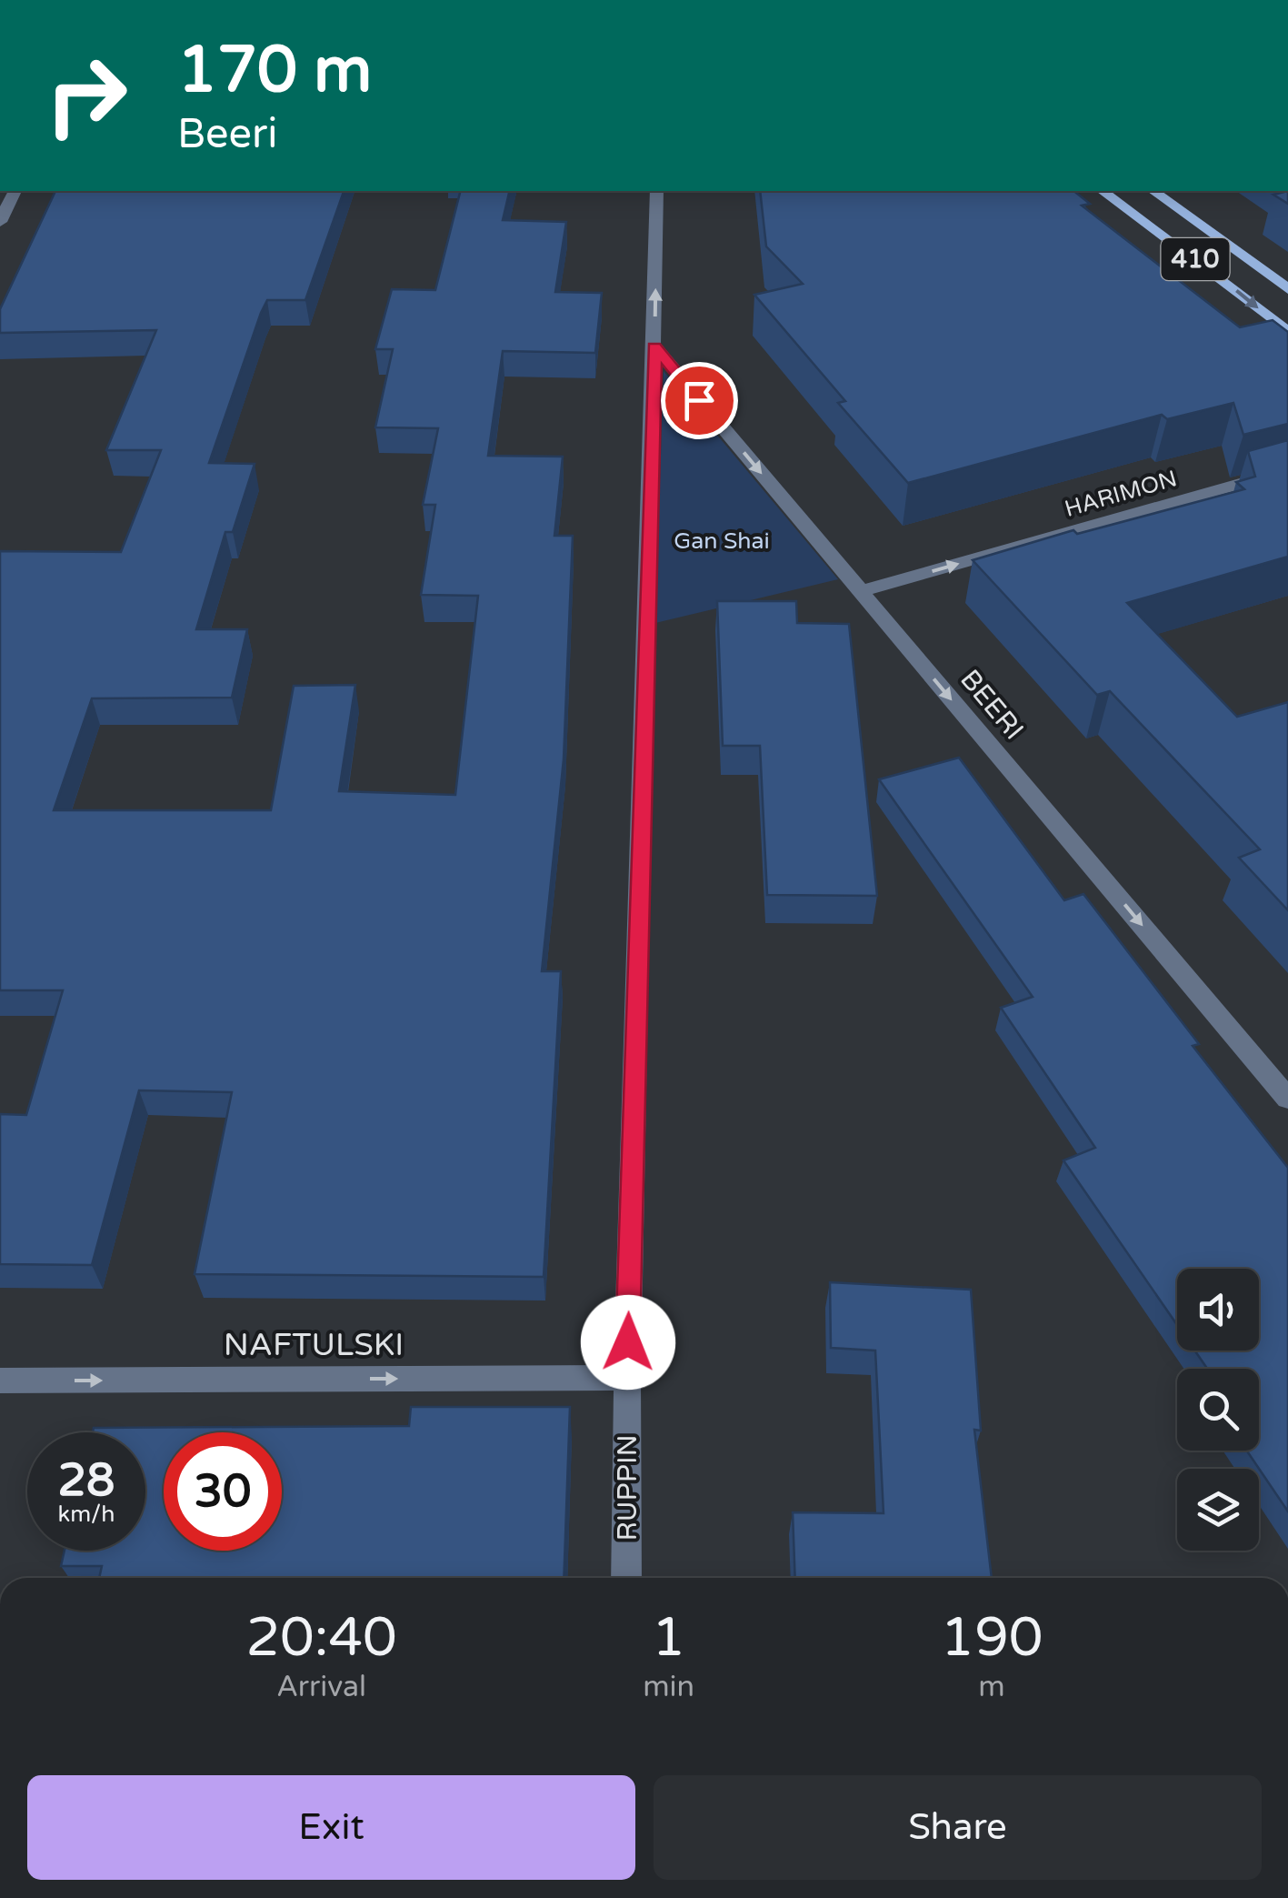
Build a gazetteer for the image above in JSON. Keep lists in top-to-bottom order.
{
  "streets": {
    "main road": ["410"],
    "street": [
      "HARIMON",
      "BEERI",
      "NAFTULSKI",
      "RUPPIN"
    ]
  },
  "crossings": [
    ["HARIMON", "BEERI"],
    ["BEERI", "RUPPIN"],
    ["NAFTULSKI", "RUPPIN"]
  ],
  "one_way": ["HARIMON", "BEERI", "NAFTULSKI"],
  "parks": ["Gan Shai"],
  "page": {
    "turn": ["170 m", "Beeri"],
    "speed": "28 km/h",
    "limit": "30",
    "eta": [
      "20:40",
      "Arrival",
      "1",
      "min",
      "190",
      "m"
    ],
    "buttons": ["Exit", "Share"]
  }
}
